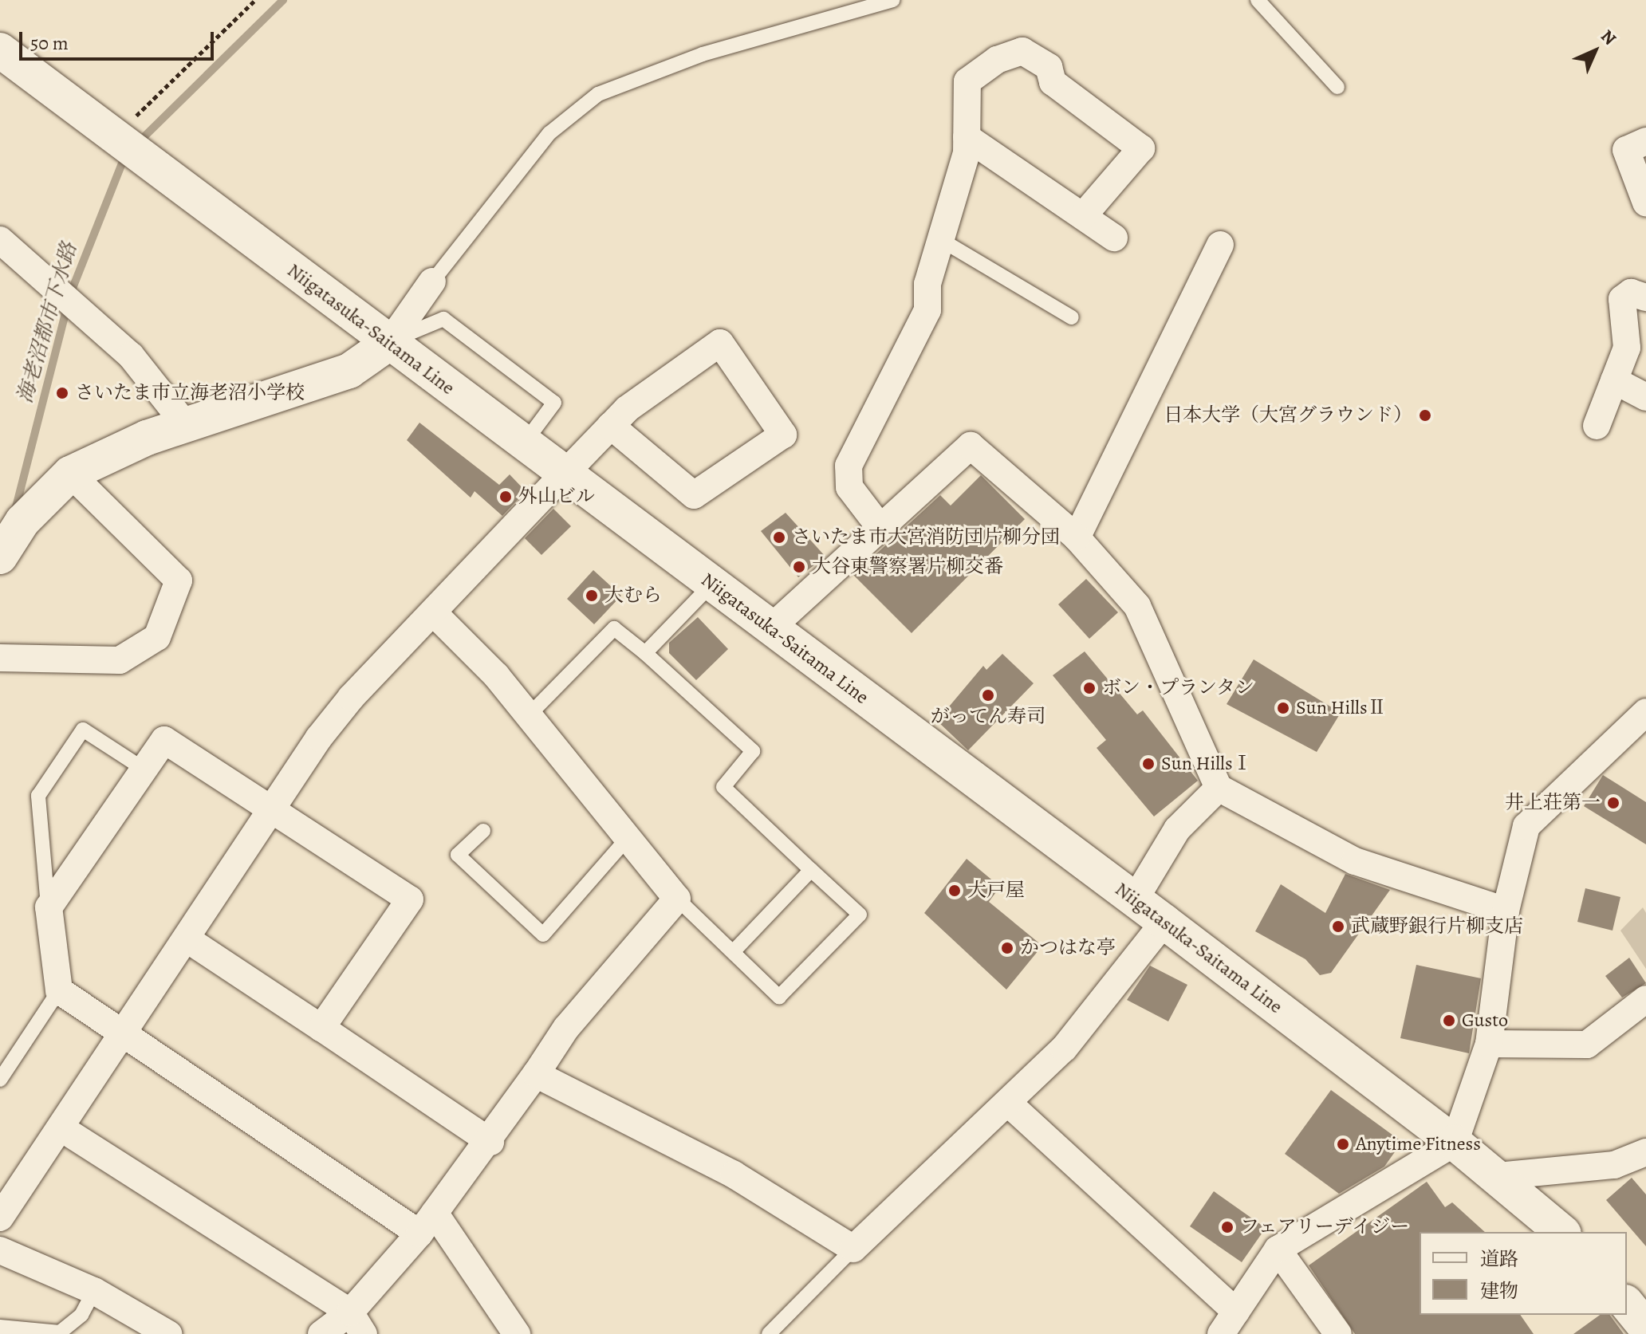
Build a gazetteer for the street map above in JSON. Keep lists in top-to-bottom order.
{
  "streets": {
    "main road": ["Niigatasuka-Saitama Line"]
  },
  "water": ["海老沼都市下水路"],
  "places": [
    "さいたま市立海老沼小学校",
    "日本大学（大宮グラウンド）",
    "外山ビル",
    "さいたま市大宮消防団片柳分団",
    "大谷東警察署片柳交番",
    "大むら",
    "ボン・プランタン",
    "がってん寿司",
    "Sun HillsⅡ",
    "Sun HillsⅠ",
    "井上荘第一",
    "大戸屋",
    "武蔵野銀行片柳支店",
    "かつはな亭",
    "Gusto",
    "Anytime Fitness",
    "フェアリーデイジー"
  ],
  "legend": ["道路", "建物"],
  "scale_bar": "50 m",
  "north": "top right"
}
